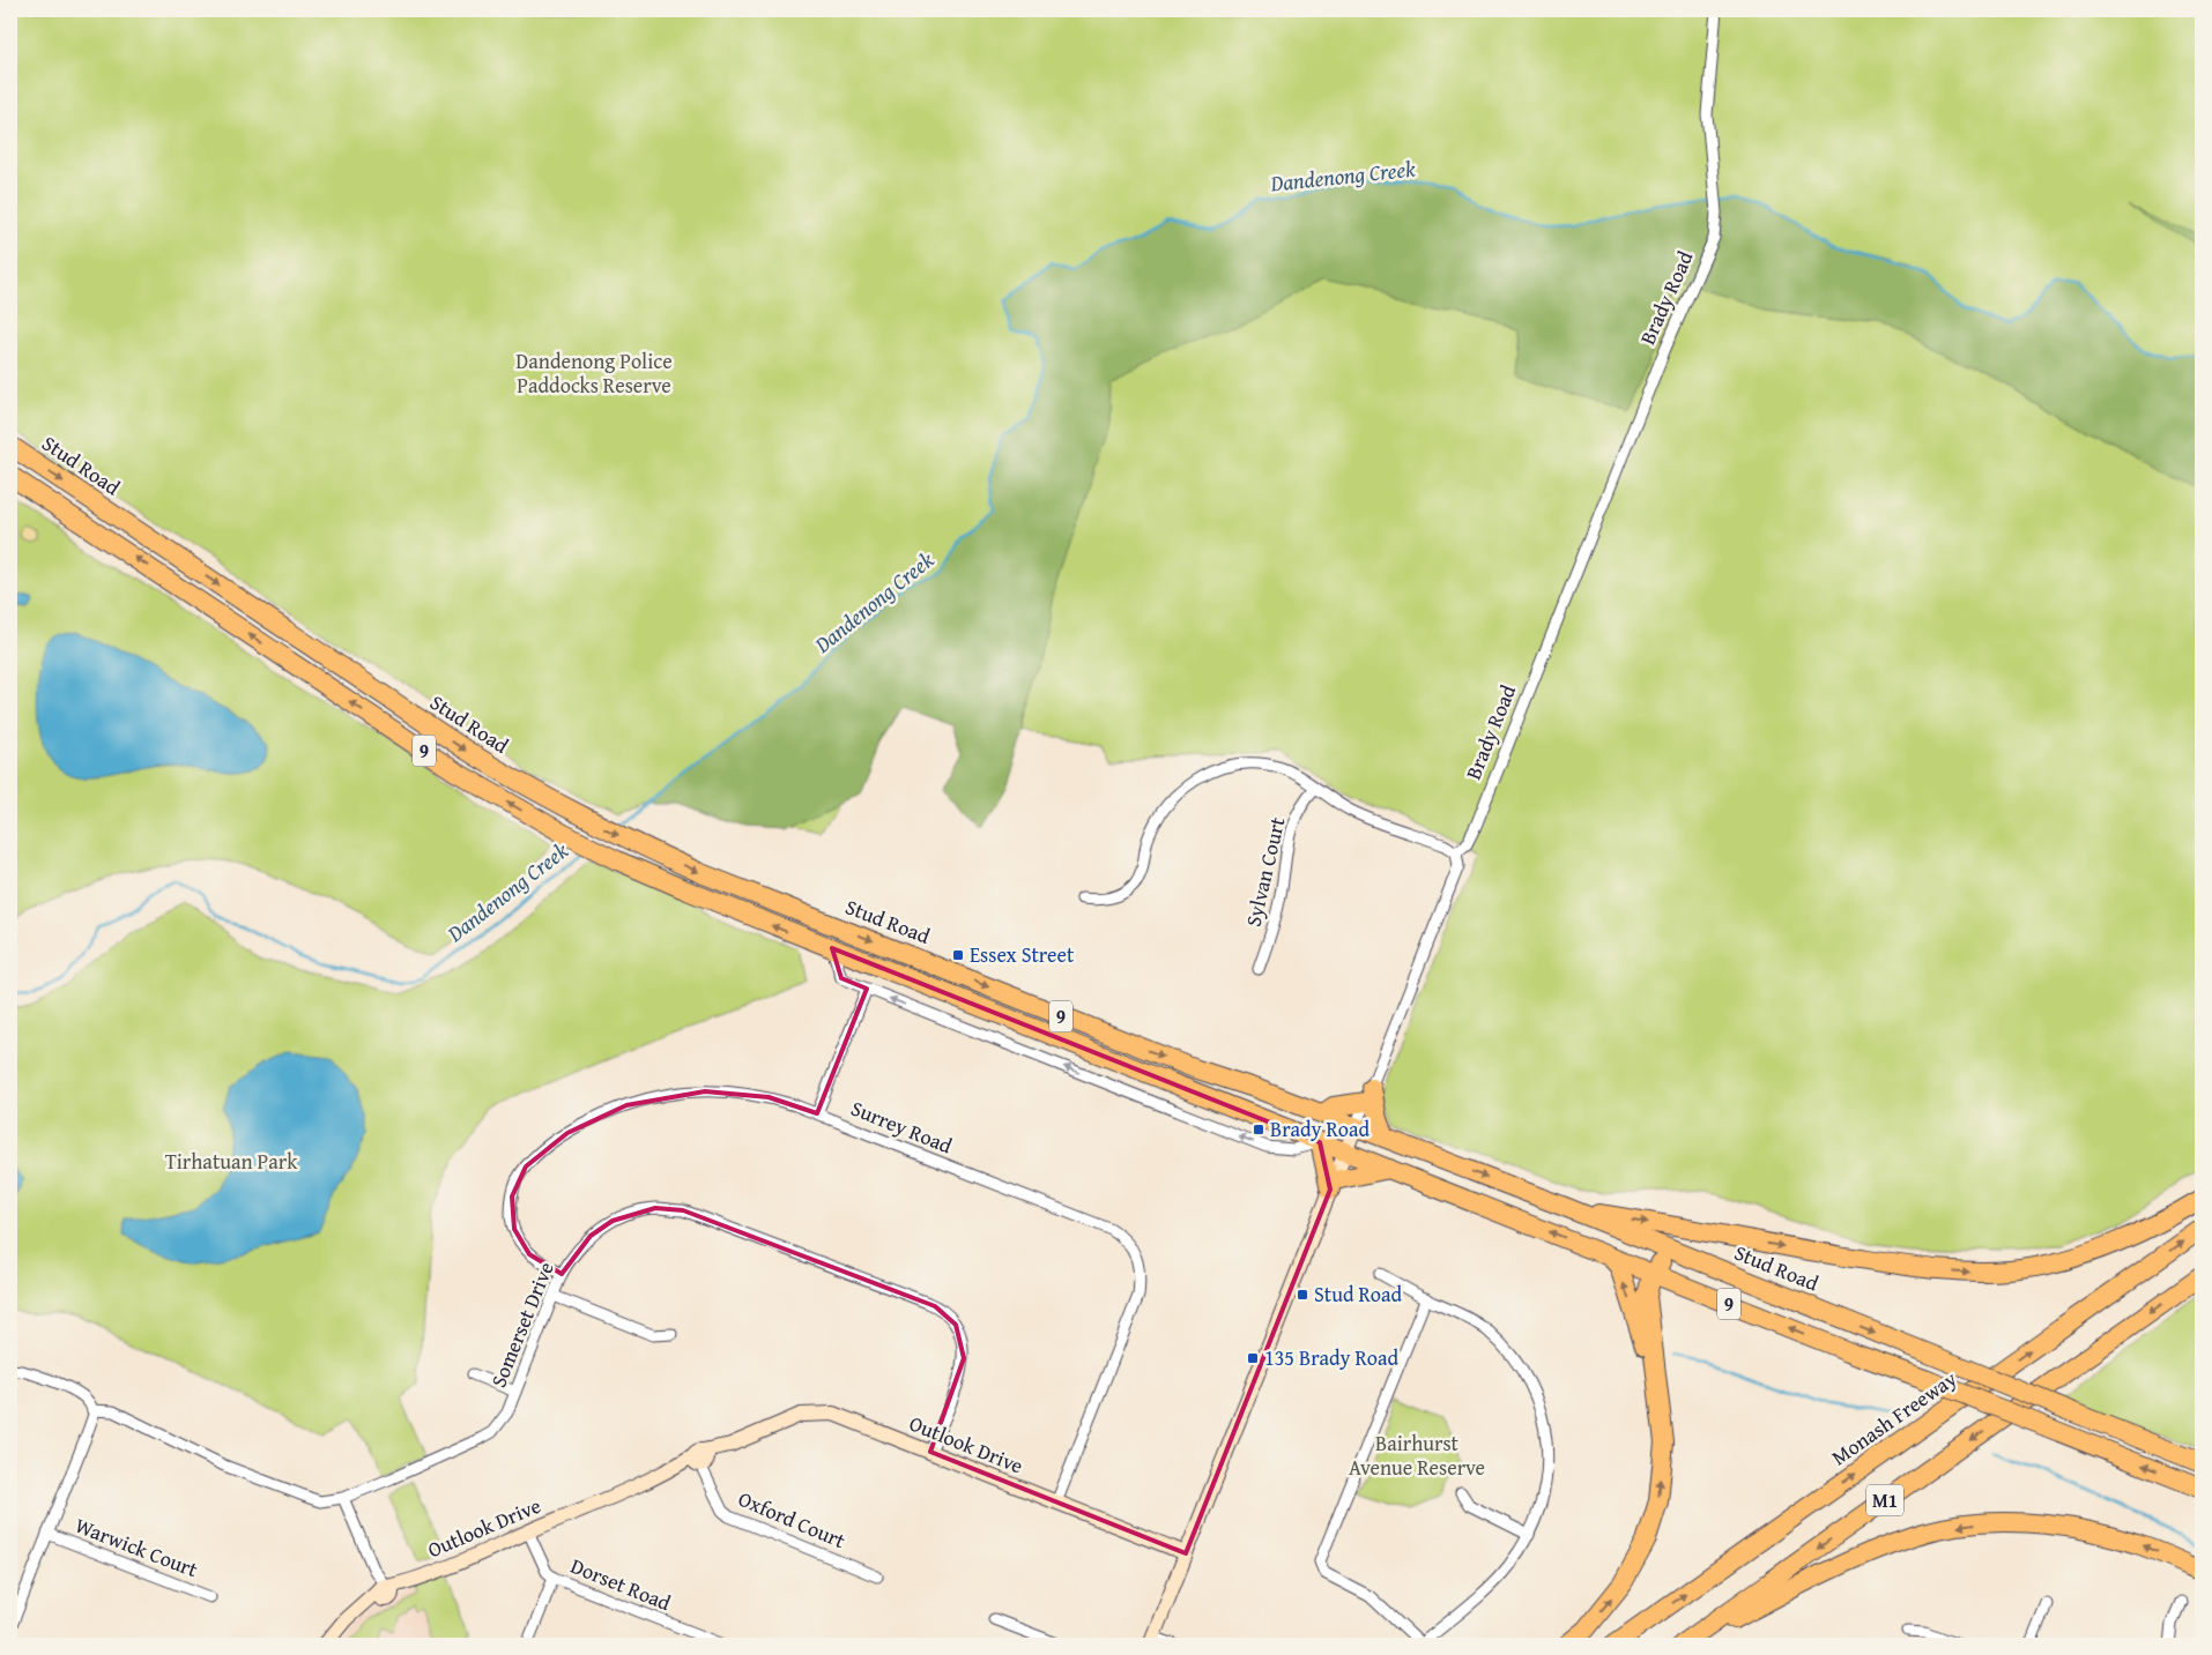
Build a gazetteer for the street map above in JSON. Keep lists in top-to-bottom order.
{
  "streets": {
    "highway": [
      "Stud Road",
      "9",
      "Monash Freeway",
      "M1"
    ],
    "street": [
      "Brady Road",
      "Sylvan Court",
      "Surrey Road",
      "Somerset Drive",
      "Outlook Drive",
      "Oxford Court",
      "Warwick Court",
      "Dorset Road"
    ]
  },
  "crossings": [
    ["Surrey Road", "Somerset Drive"],
    ["Surrey Road", "Outlook Drive"],
    ["Somerset Drive", "Outlook Drive"],
    ["Outlook Drive", "Oxford Court"],
    ["Outlook Drive", "Dorset Road"]
  ],
  "water": ["Dandenong Creek"],
  "parks": ["Dandenong Police Paddocks Reserve", "Tirhatuan Park", "Bairhurst Avenue Reserve"],
  "places": {
    "transit": [
      "Essex Street",
      "Brady Road",
      "Stud Road",
      "135 Brady Road"
    ]
  }
}
